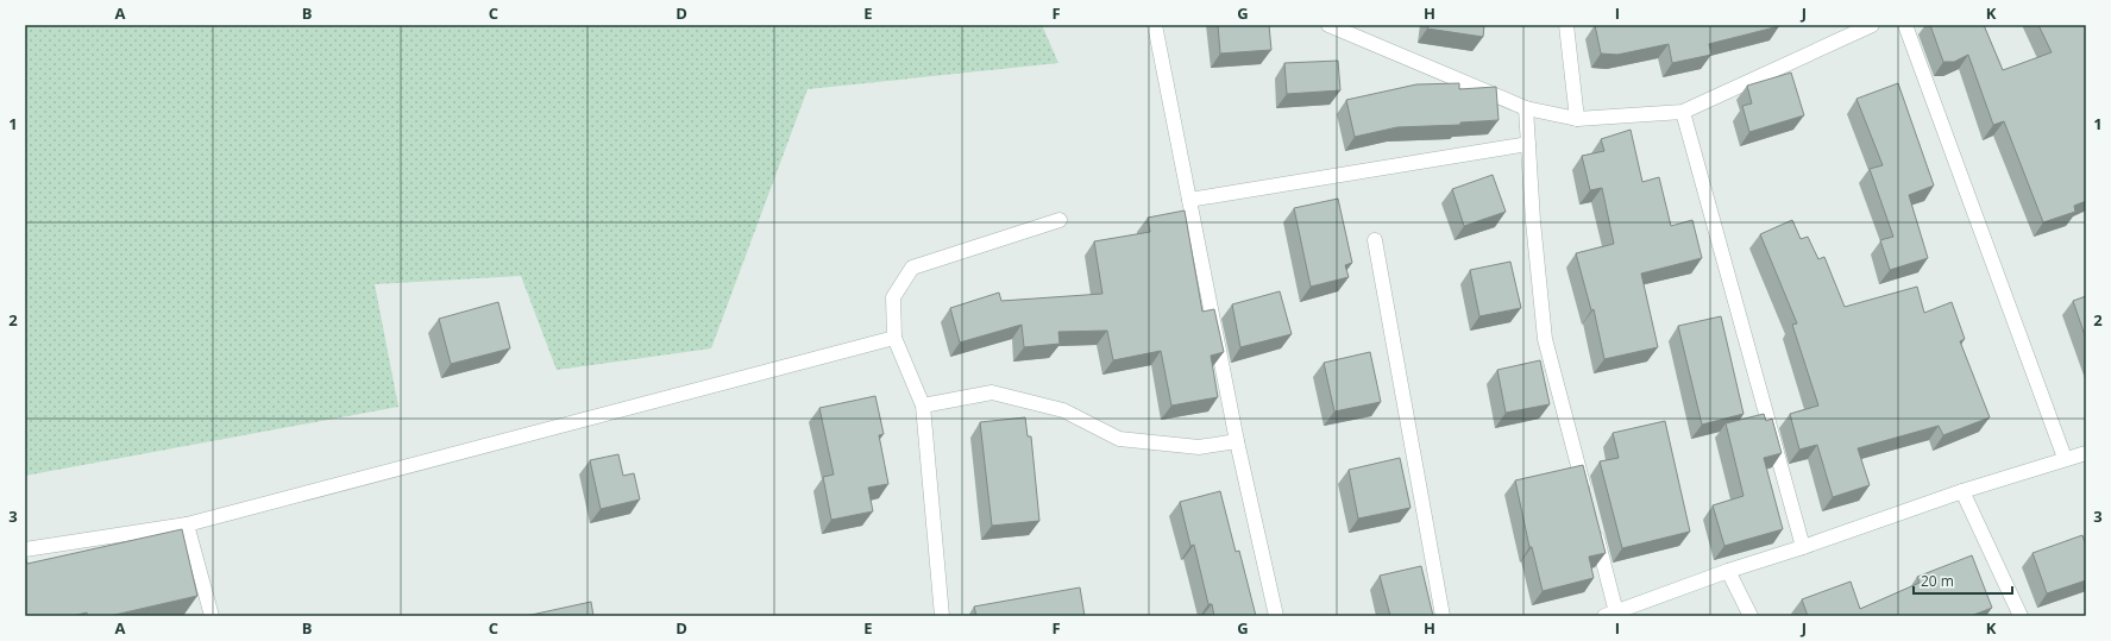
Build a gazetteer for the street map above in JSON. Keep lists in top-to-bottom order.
{
  "scale_bar": "20 m",
  "grid": {
    "columns": [
      "A",
      "B",
      "C",
      "D",
      "E",
      "F",
      "G",
      "H",
      "I",
      "J",
      "K"
    ],
    "rows": ["1", "2", "3"]
  }
}
